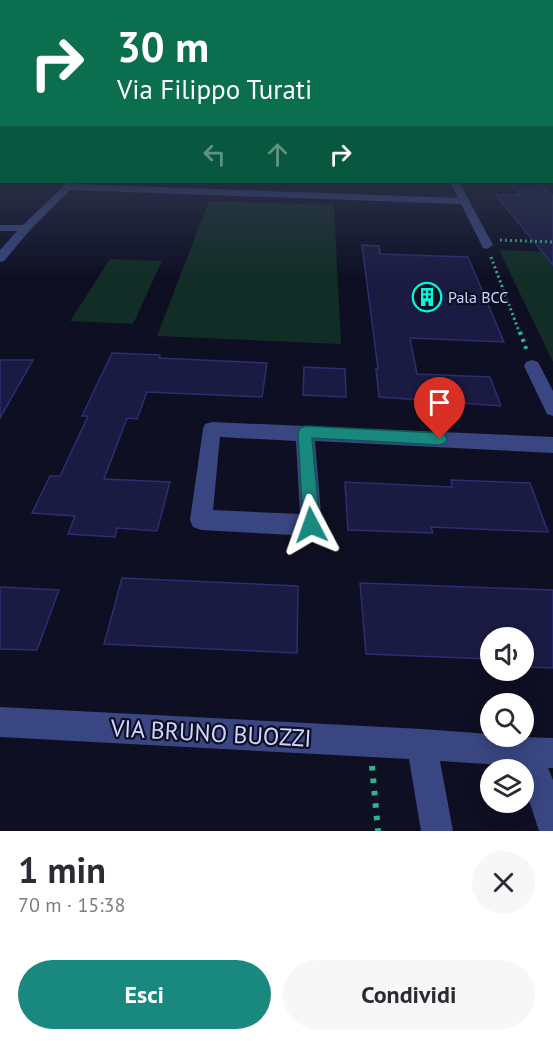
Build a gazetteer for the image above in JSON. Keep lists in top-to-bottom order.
{
  "streets": {
    "street": ["VIA BRUNO BUOZZI"]
  },
  "places": {
    "building": ["Pala BCC"]
  },
  "page": {
    "turn": ["30 m", "Via Filippo Turati"],
    "heading": ["1 min", "70 m · 15:38"],
    "buttons": ["Esci", "Condividi"]
  }
}
